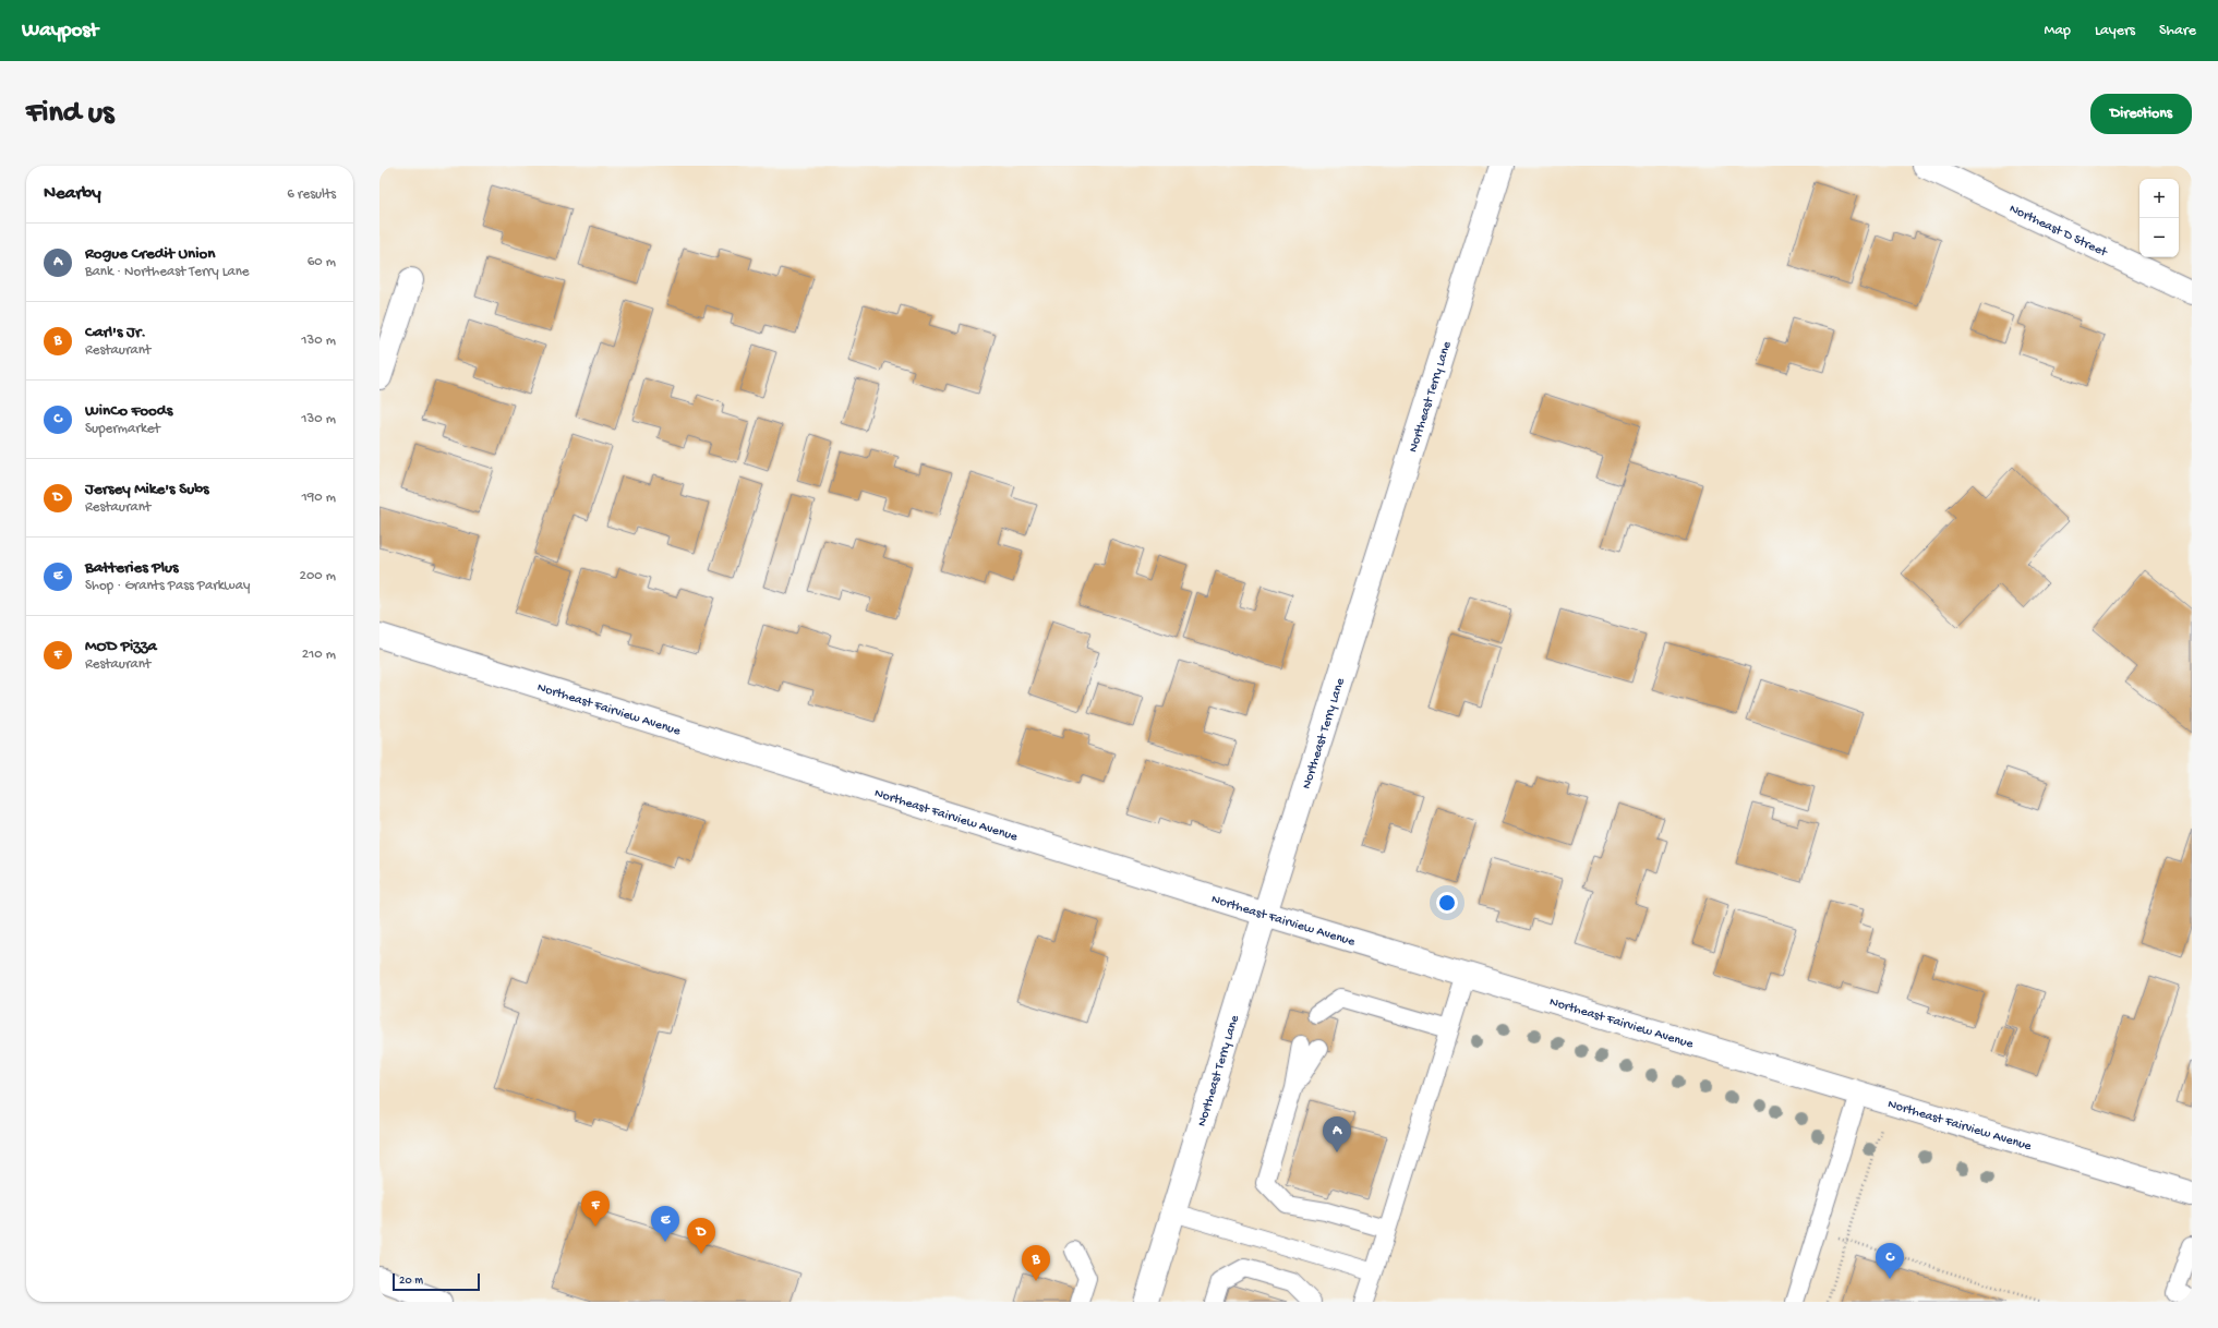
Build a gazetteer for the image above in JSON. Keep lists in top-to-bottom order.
{
  "streets": {
    "main road": ["Northeast D Street", "Northeast Terry Lane", "Northeast Fairview Avenue"]
  },
  "crossings": [
    ["Northeast Terry Lane", "Northeast Fairview Avenue"]
  ],
  "scale_bar": "20 m",
  "page": {
    "header": "Waypost",
    "nav": ["Map", "Layers", "Share"],
    "buttons": "Directions",
    "title": "Find us",
    "heading": ["Nearby", "6 results"],
    "map_buttons": ["+", "−"],
    "list": [
      {
        "mark": "A",
        "name": "Rogue Credit Union",
        "note": "Bank · Northeast Terry Lane",
        "value": "60 m"
      },
      {
        "mark": "B",
        "name": "Carl's Jr.",
        "note": "Restaurant",
        "value": "130 m"
      },
      {
        "mark": "C",
        "name": "WinCo Foods",
        "note": "Supermarket",
        "value": "130 m"
      },
      {
        "mark": "D",
        "name": "Jersey Mike's Subs",
        "note": "Restaurant",
        "value": "190 m"
      },
      {
        "mark": "E",
        "name": "Batteries Plus",
        "note": "Shop · Grants Pass Parkway",
        "value": "200 m"
      },
      {
        "mark": "F",
        "name": "MOD Pizza",
        "note": "Restaurant",
        "value": "210 m"
      }
    ],
    "pins": [
      "A",
      "F",
      "E",
      "D",
      "C",
      "B"
    ],
    "scale": "20 m"
  }
}
